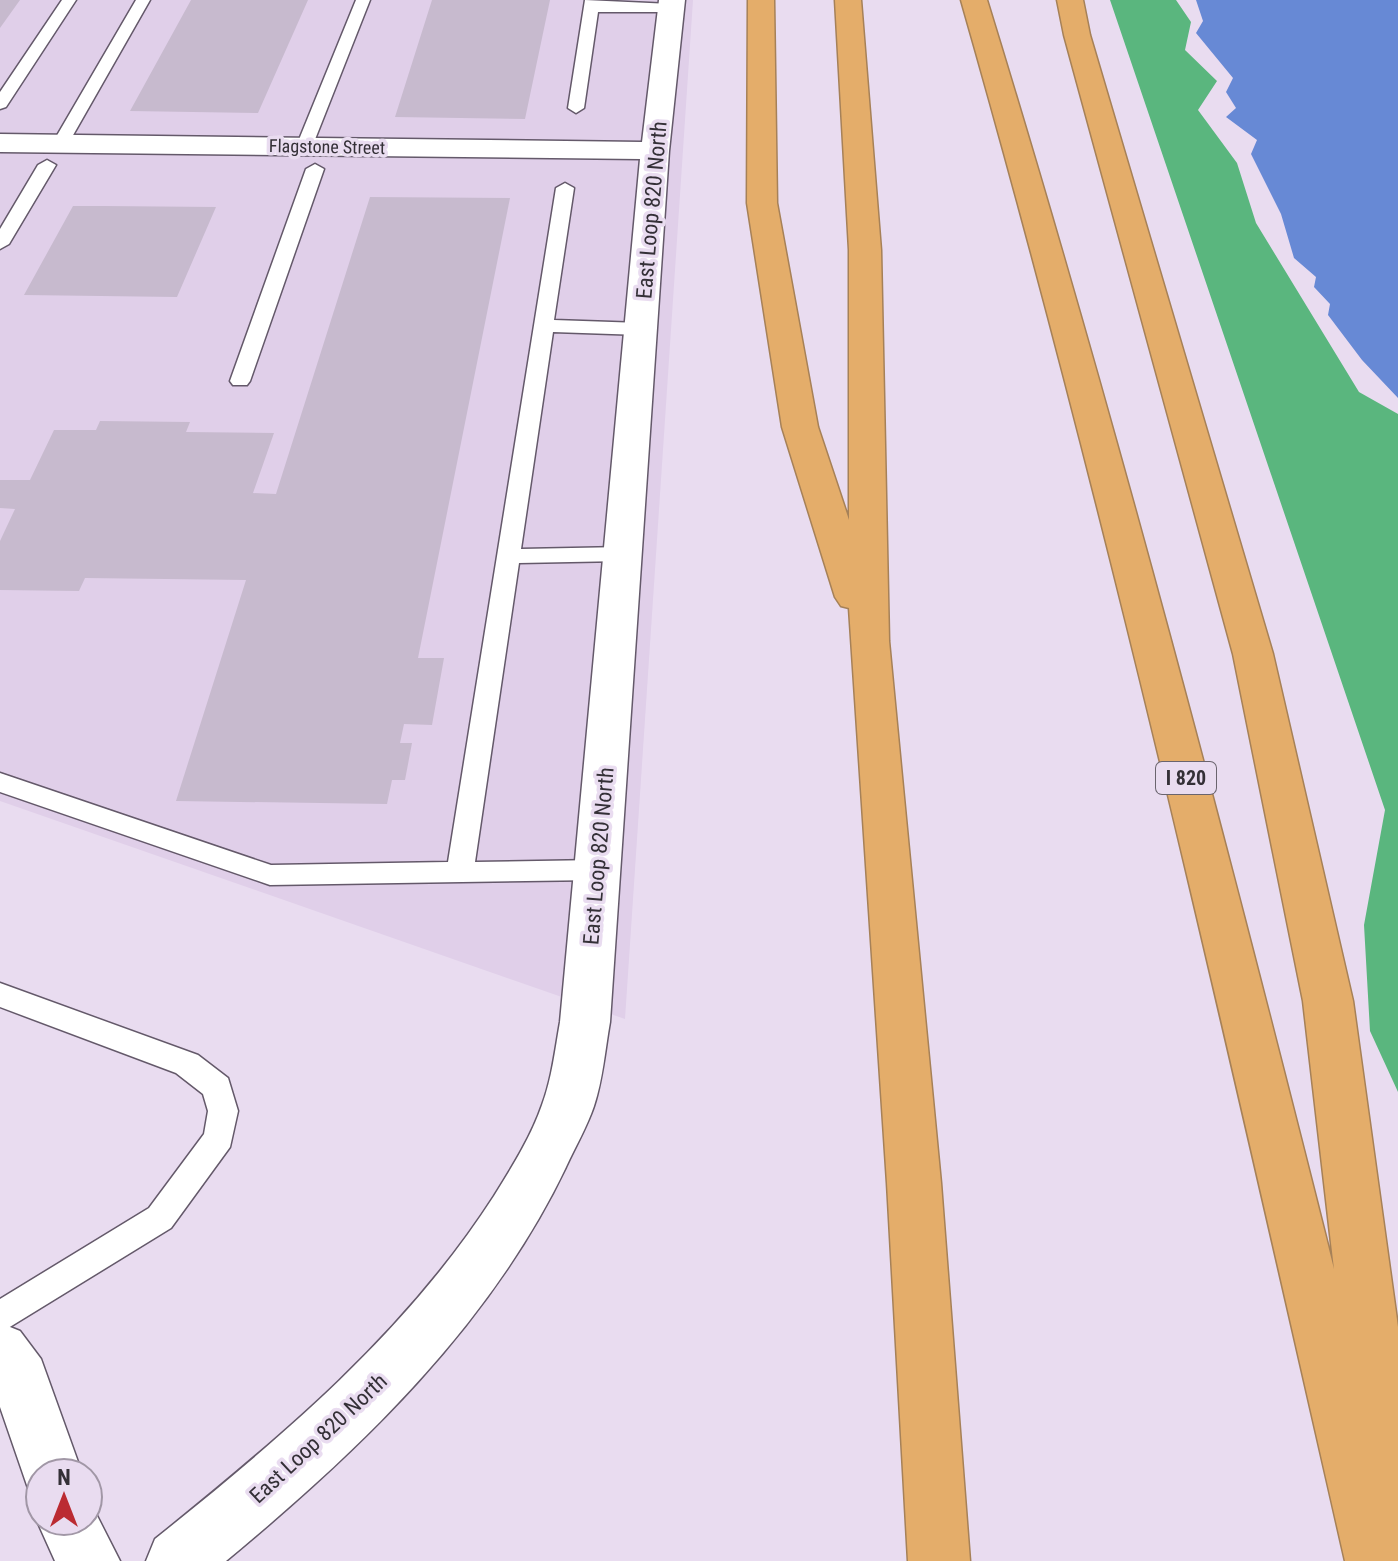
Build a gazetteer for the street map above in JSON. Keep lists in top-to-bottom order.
{
  "streets": {
    "highway": ["I 820"],
    "street": ["Flagstone Street", "East Loop 820 North"]
  },
  "crossings": [
    ["Flagstone Street", "East Loop 820 North"]
  ],
  "north": "top"
}
